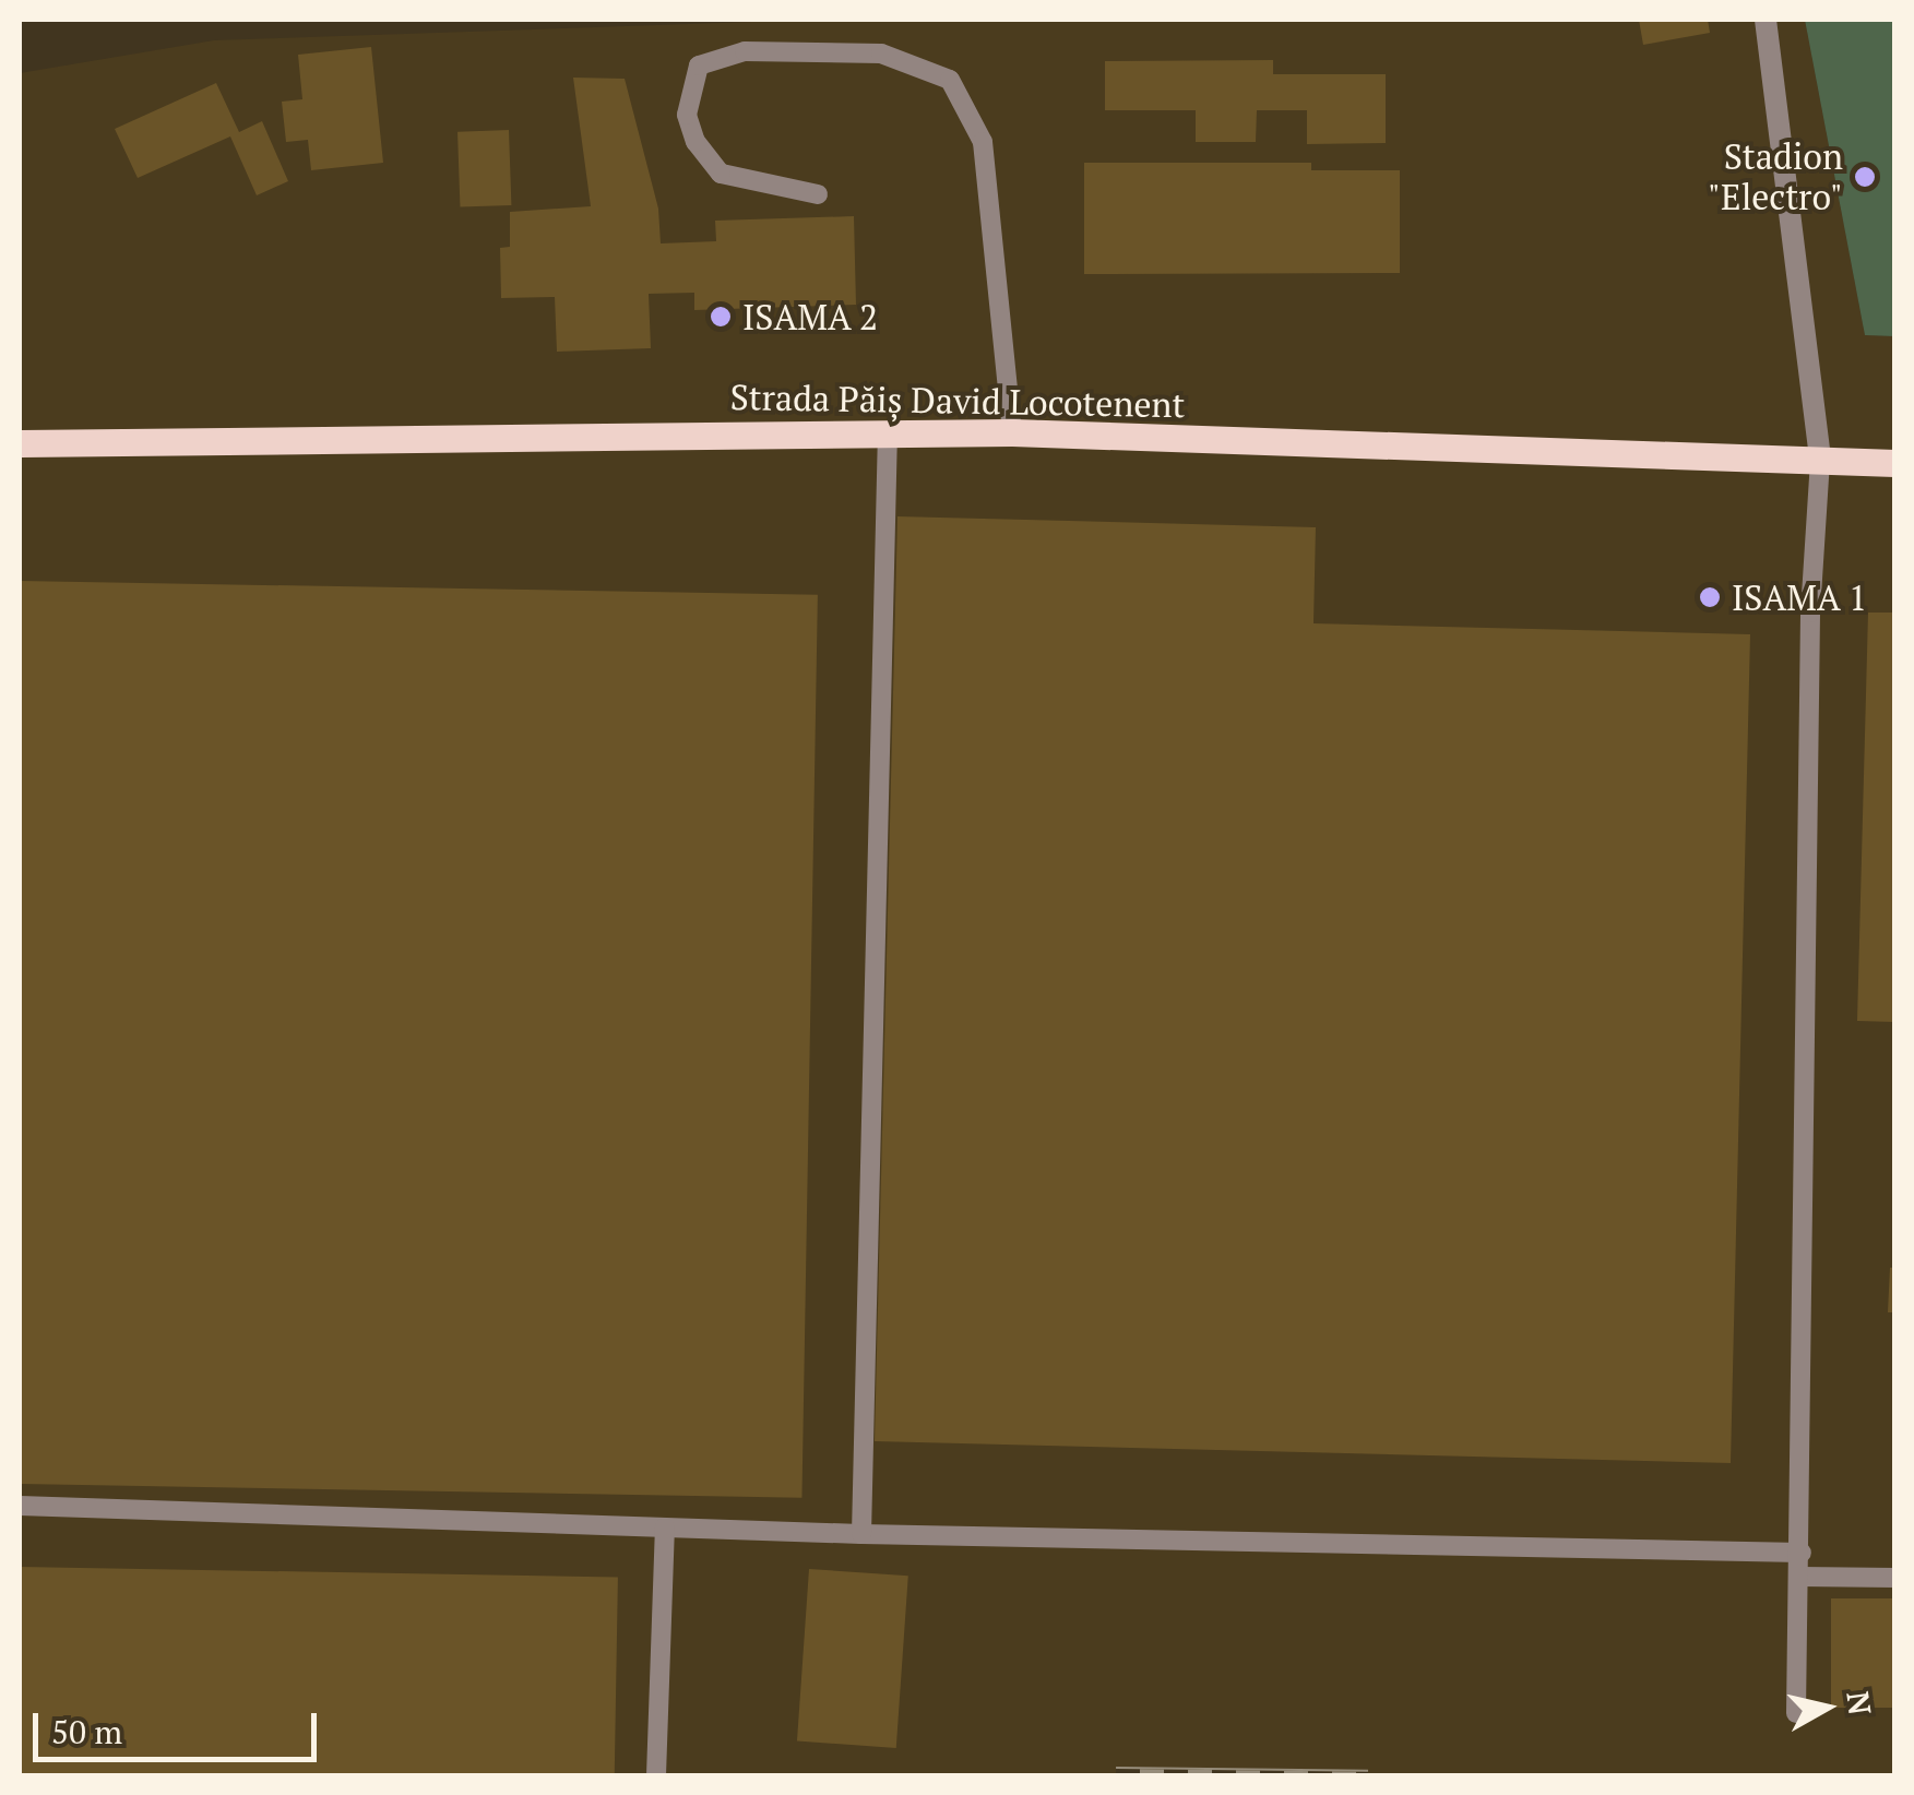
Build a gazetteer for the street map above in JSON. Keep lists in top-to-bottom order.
{
  "streets": {
    "main road": ["Strada Păiș David Locotenent"]
  },
  "places": ["Stadion \"Electro\"", "ISAMA 2", "ISAMA 1"],
  "scale_bar": "50 m",
  "north": "right"
}
